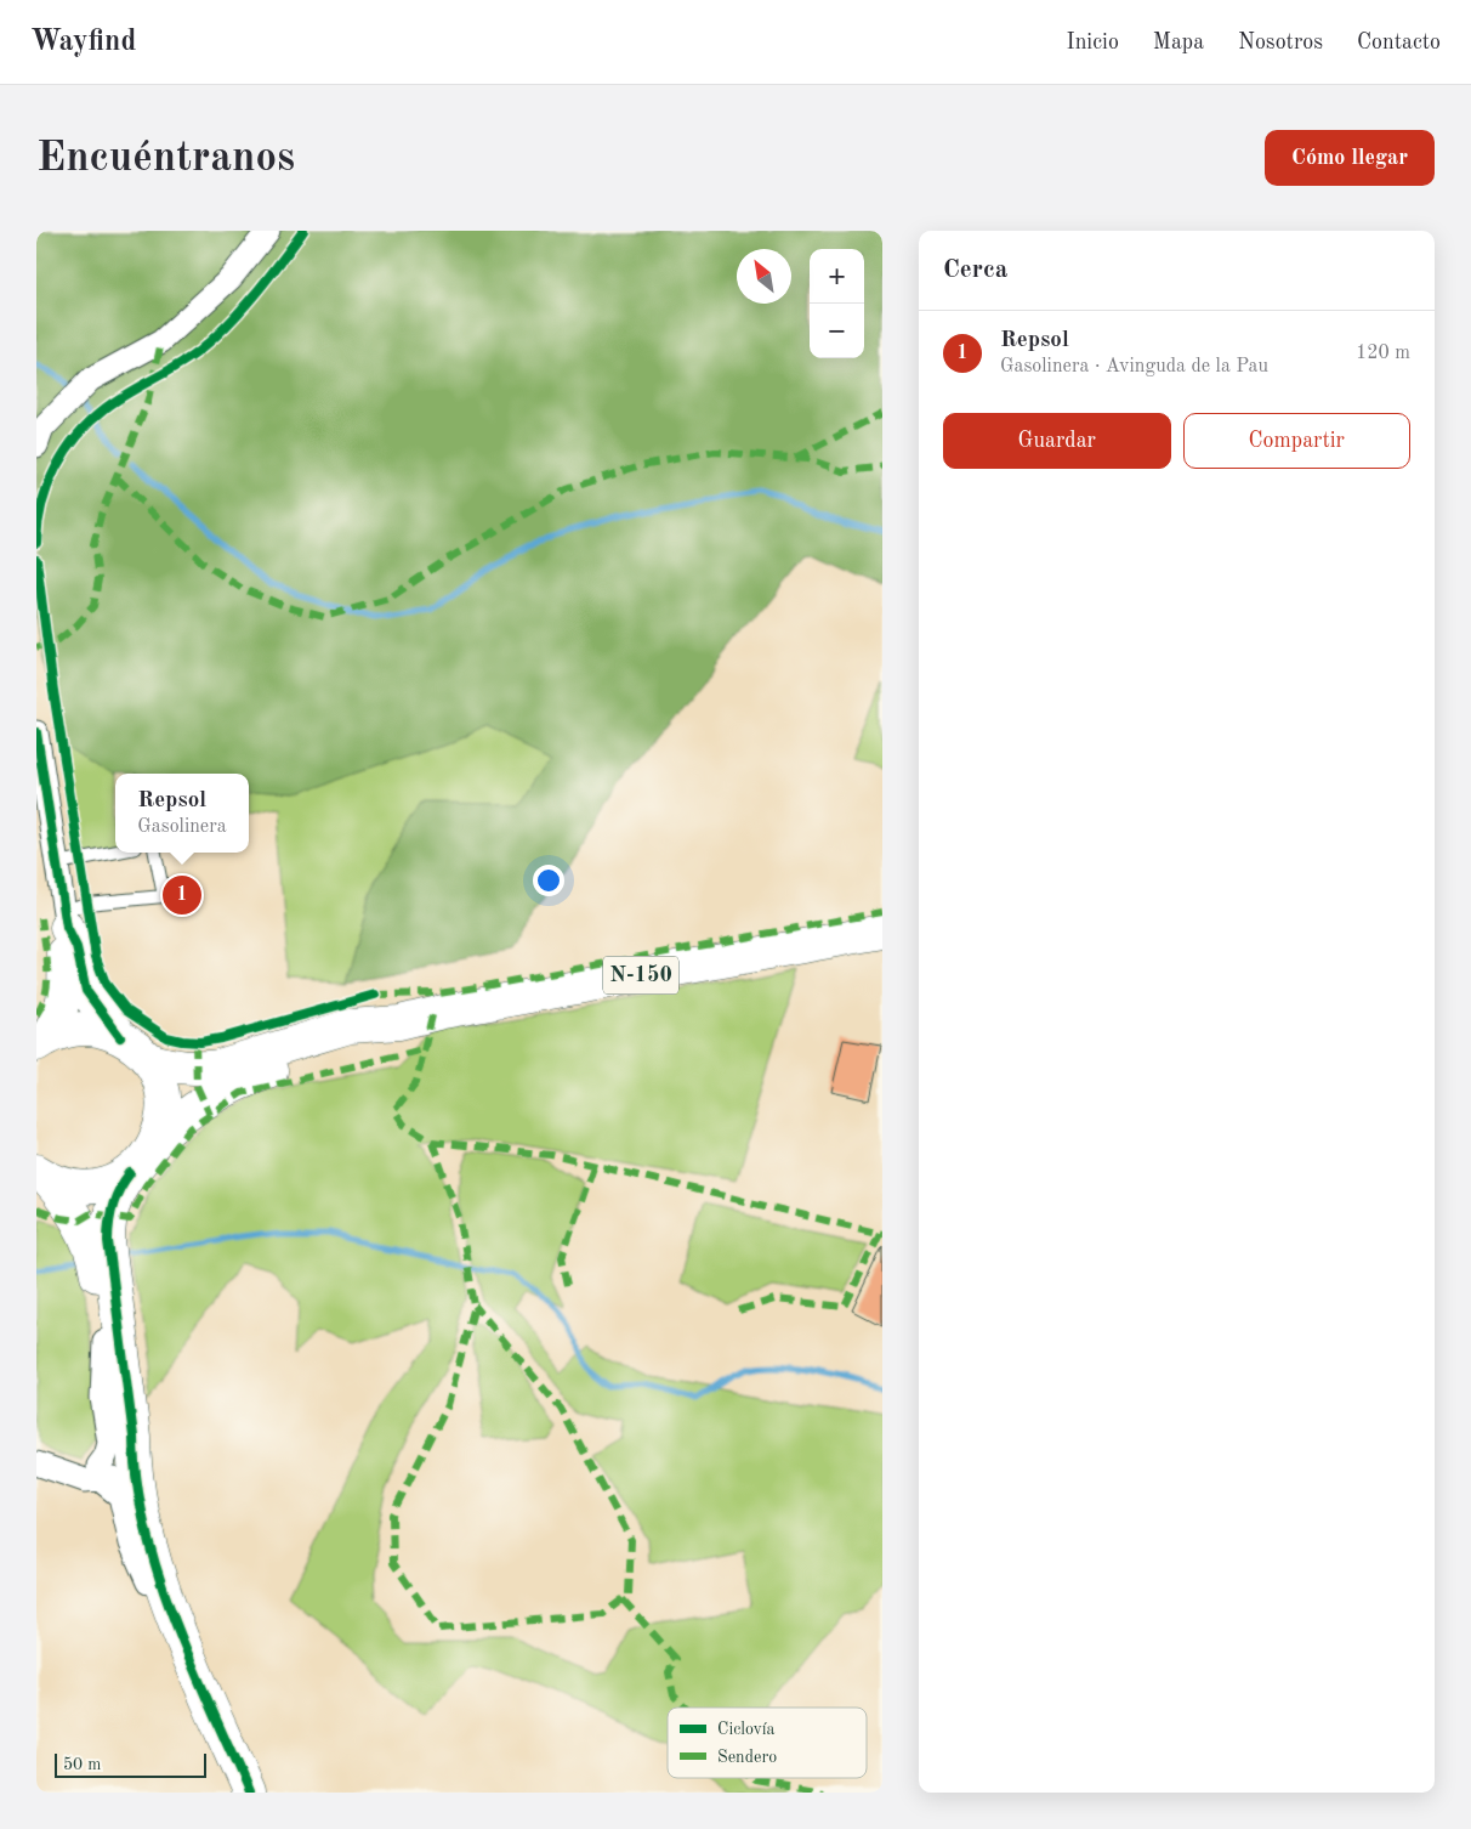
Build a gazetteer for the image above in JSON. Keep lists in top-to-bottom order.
{
  "streets": {
    "main road": ["N-150"]
  },
  "legend": ["Ciclovía", "Sendero"],
  "scale_bar": "50 m",
  "north": "top left",
  "page": {
    "header": "Wayfind",
    "nav": [
      "Inicio",
      "Mapa",
      "Nosotros",
      "Contacto"
    ],
    "buttons": [
      "Cómo llegar",
      ["Guardar", "Compartir"]
    ],
    "title": "Encuéntranos",
    "heading": "Cerca",
    "map_buttons": ["+", "−"],
    "list": [
      {
        "mark": "1",
        "name": "Repsol",
        "note": "Gasolinera · Avinguda de la Pau",
        "value": "120 m"
      }
    ],
    "popup": ["Repsol", "Gasolinera"],
    "pins": "1",
    "scale": "50 m"
  }
}
